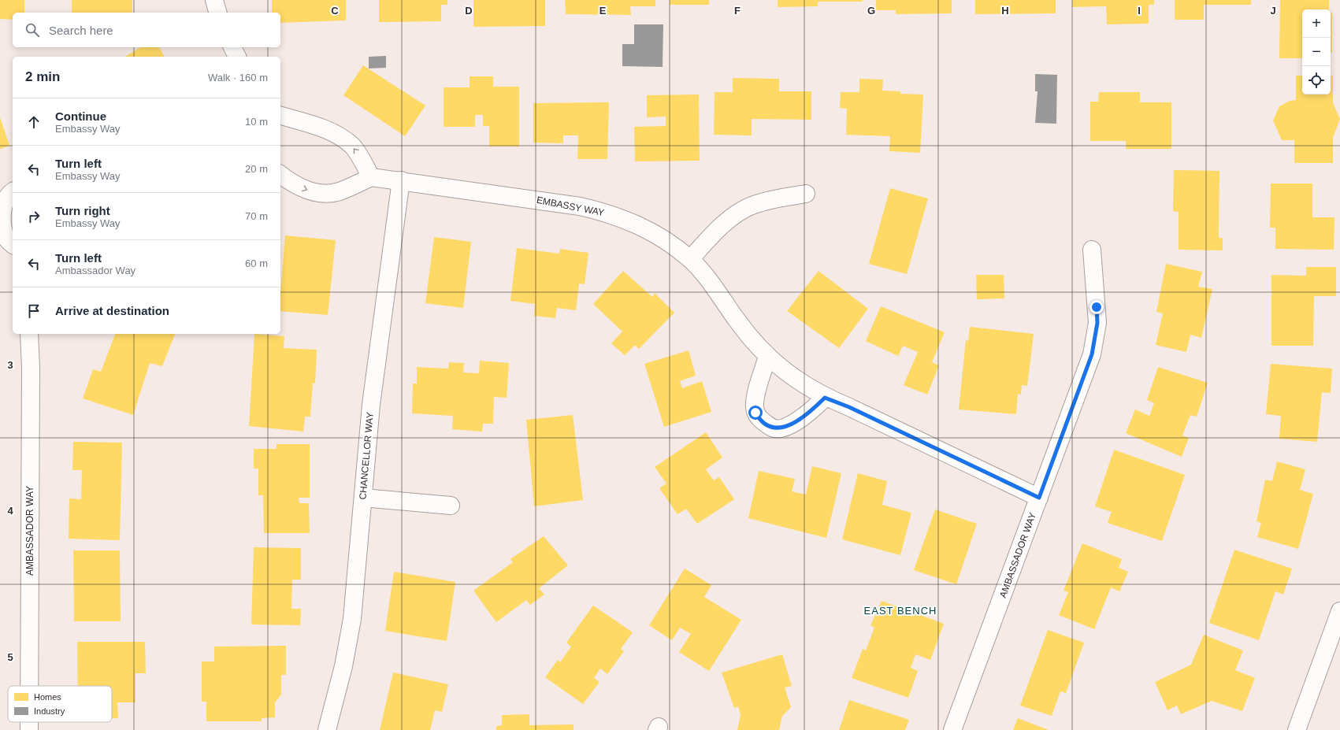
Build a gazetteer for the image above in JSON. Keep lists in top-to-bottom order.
{
  "streets": {
    "street": ["EMBASSY WAY", "CHANCELLOR WAY", "AMBASSADOR WAY"]
  },
  "crossings": [
    ["EMBASSY WAY", "CHANCELLOR WAY"],
    ["EMBASSY WAY", "AMBASSADOR WAY"]
  ],
  "districts": ["EAST BENCH"],
  "legend": ["Homes", "Industry"],
  "page": {
    "map_buttons": ["+", "−"],
    "search": "Search here",
    "heading": ["2 min", "Walk · 160 m"],
    "list": [
      ["Continue", "Embassy Way", "10 m"],
      ["Turn left", "Embassy Way", "20 m"],
      ["Turn right", "Embassy Way", "70 m"],
      ["Turn left", "Ambassador Way", "60 m"],
      "Arrive at destination"
    ]
  },
  "grid": {
    "columns": [
      "C",
      "D",
      "E",
      "F",
      "G",
      "H",
      "I",
      "J"
    ],
    "rows": ["3", "4", "5"]
  }
}
